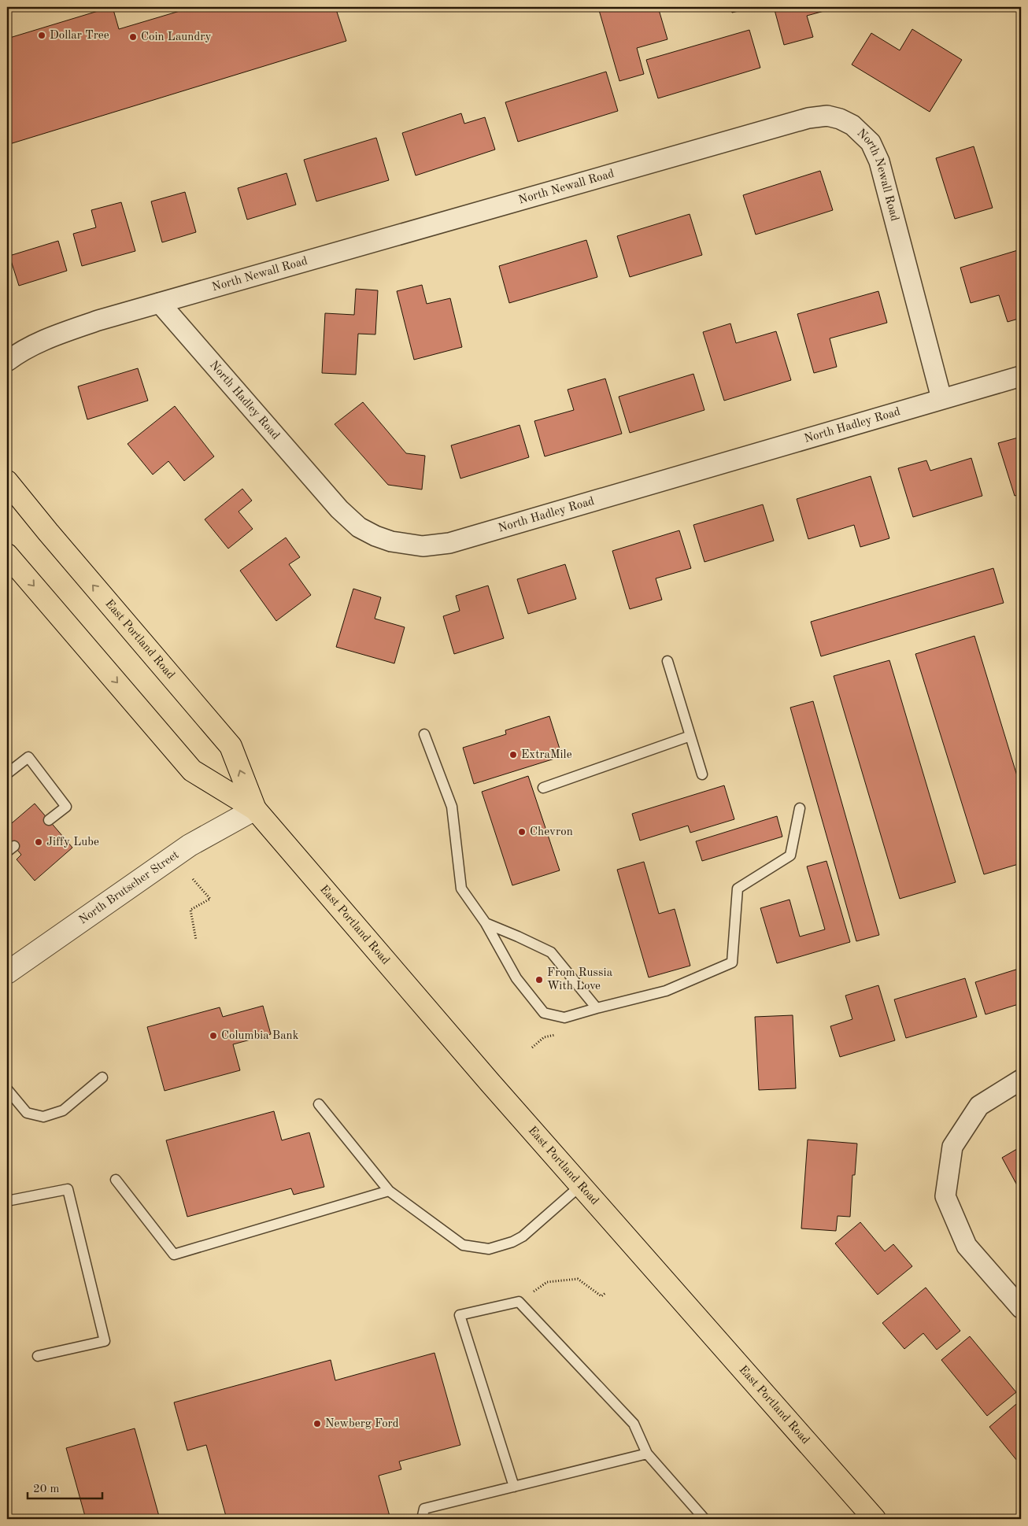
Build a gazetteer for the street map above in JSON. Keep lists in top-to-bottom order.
{
  "streets": {
    "highway": ["East Portland Road"],
    "street": ["North Newall Road", "North Hadley Road", "North Brutscher Street"]
  },
  "crossings": [
    ["North Newall Road", "North Hadley Road"],
    ["East Portland Road", "North Brutscher Street"]
  ],
  "places": [
    "Dollar Tree",
    "Coin Laundry",
    "ExtraMile",
    "Chevron",
    "Jiffy Lube",
    "From Russia With Love",
    "Columbia Bank",
    "Newberg Ford"
  ],
  "scale_bar": "20 m"
}
